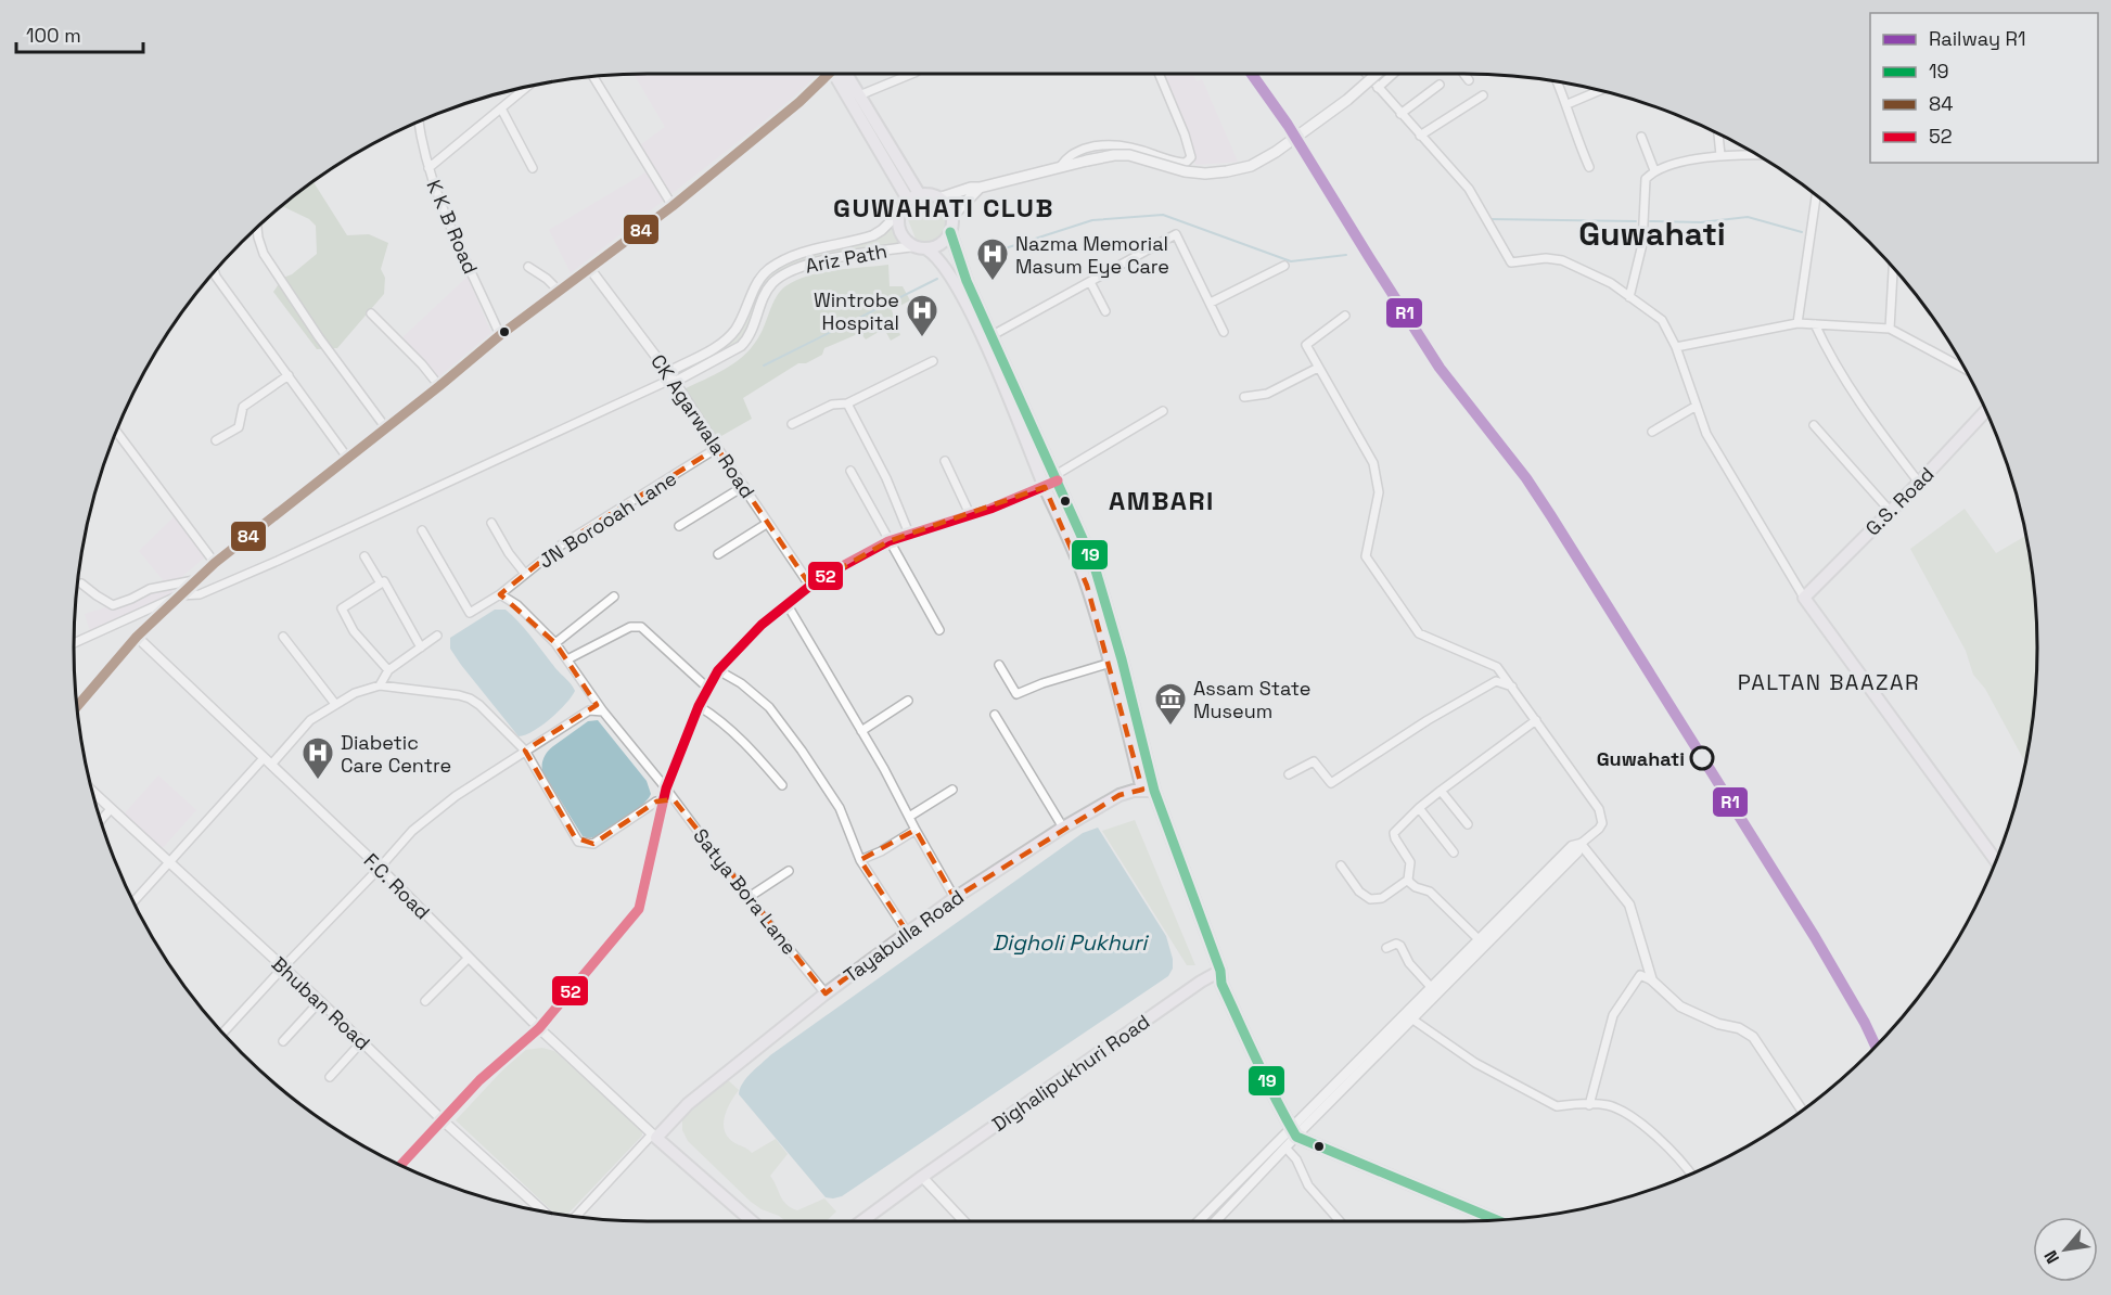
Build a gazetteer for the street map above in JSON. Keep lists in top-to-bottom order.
{
  "streets": {
    "main road": ["G.S. Road", "Tayabulla Road", "Dighalipukhuri Road"],
    "street": [
      "K K B Road",
      "Ariz Path",
      "CK Agarwala Road",
      "JN Borooah Lane",
      "F.C. Road",
      "Satya Bora Lane",
      "Bhuban Road"
    ]
  },
  "crossings": [
    ["Ariz Path", "CK Agarwala Road"],
    ["CK Agarwala Road", "JN Borooah Lane"],
    ["JN Borooah Lane", "Satya Bora Lane"],
    ["F.C. Road", "Tayabulla Road"],
    ["Satya Bora Lane", "Tayabulla Road"]
  ],
  "districts": [
    "GUWAHATI CLUB",
    "Guwahati",
    "AMBARI",
    "PALTAN BAAZAR"
  ],
  "water": ["Digholi Pukhuri"],
  "places": {
    "hospital": ["Nazma Memorial Masum Eye Care", "Wintrobe Hospital", "Diabetic Care Centre"],
    "museum": ["Assam State Museum"],
    "other": ["Guwahati"]
  },
  "lines": [
    "rail line R1",
    "transit line 84",
    "transit line 19",
    "transit line 52"
  ],
  "legend": [
    "Railway R1",
    "19",
    "84",
    "52"
  ],
  "scale_bar": "100 m",
  "north": "bottom left"
}
